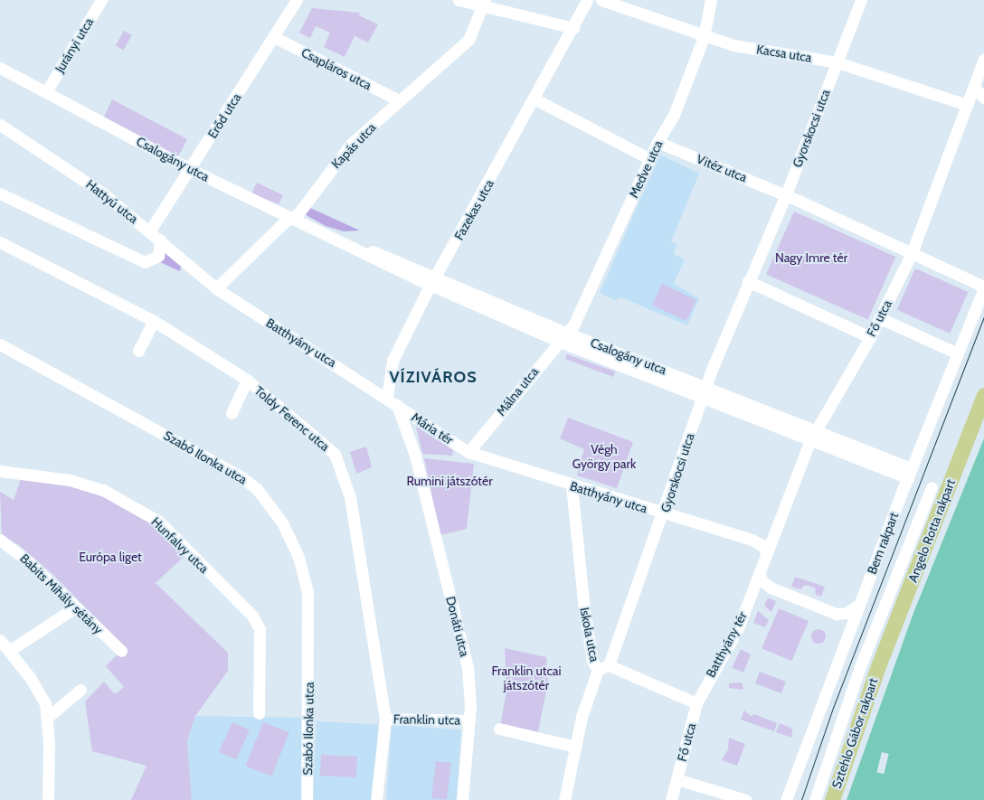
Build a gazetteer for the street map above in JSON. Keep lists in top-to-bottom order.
{
  "streets": {
    "main road": ["Angelo Rotta rakpart", "Sztehlo Gábor rakpart"],
    "street": [
      "Jurányi utca",
      "Kacsa utca",
      "Csapláros utca",
      "Erőd utca",
      "Gyorskocsi utca",
      "Kapás utca",
      "Csalogány utca",
      "Vitéz utca",
      "Medve utca",
      "Hattyú utca",
      "Fazekas utca",
      "Fő utca",
      "Batthyány utca",
      "Málna utca",
      "Toldy Ferenc utca",
      "Mária tér",
      "Szabó Ilonka utca",
      "Bem rakpart",
      "Hunfalvy utca",
      "Babits Mihály sétány",
      "Donáti utca",
      "Iskola utca",
      "Batthyány tér",
      "Franklin utca"
    ]
  },
  "crossings": [
    ["Jurányi utca", "Csalogány utca"],
    ["Kacsa utca", "Gyorskocsi utca"],
    ["Kacsa utca", "Medve utca"],
    ["Kacsa utca", "Fő utca"],
    ["Csapláros utca", "Erőd utca"],
    ["Csapláros utca", "Kapás utca"],
    ["Erőd utca", "Csalogány utca"],
    ["Erőd utca", "Hattyú utca"],
    ["Gyorskocsi utca", "Csalogány utca"],
    ["Gyorskocsi utca", "Vitéz utca"],
    ["Gyorskocsi utca", "Batthyány utca"],
    ["Gyorskocsi utca", "Iskola utca"],
    ["Kapás utca", "Csalogány utca"],
    ["Kapás utca", "Hattyú utca"],
    ["Kapás utca", "Batthyány utca"],
    ["Csalogány utca", "Medve utca"],
    ["Csalogány utca", "Fazekas utca"],
    ["Csalogány utca", "Fő utca"],
    ["Csalogány utca", "Málna utca"],
    ["Csalogány utca", "Bem rakpart"],
    ["Vitéz utca", "Medve utca"],
    ["Medve utca", "Málna utca"],
    ["Hattyú utca", "Batthyány utca"],
    ["Fazekas utca", "Batthyány utca"],
    ["Fazekas utca", "Mária tér"],
    ["Fő utca", "Batthyány utca"],
    ["Fő utca", "Batthyány tér"],
    ["Batthyány utca", "Málna utca"],
    ["Batthyány utca", "Mária tér"],
    ["Batthyány utca", "Iskola utca"],
    ["Málna utca", "Mária tér"],
    ["Toldy Ferenc utca", "Franklin utca"],
    ["Mária tér", "Donáti utca"],
    ["Angelo Rotta rakpart", "Sztehlo Gábor rakpart"],
    ["Donáti utca", "Franklin utca"]
  ],
  "districts": ["VÍZIVÁROS"],
  "parks": [
    "Nagy Imre tér",
    "Végh György park",
    "Rumini játszótér",
    "Európa liget",
    "Franklin utcai játszótér"
  ]
}
